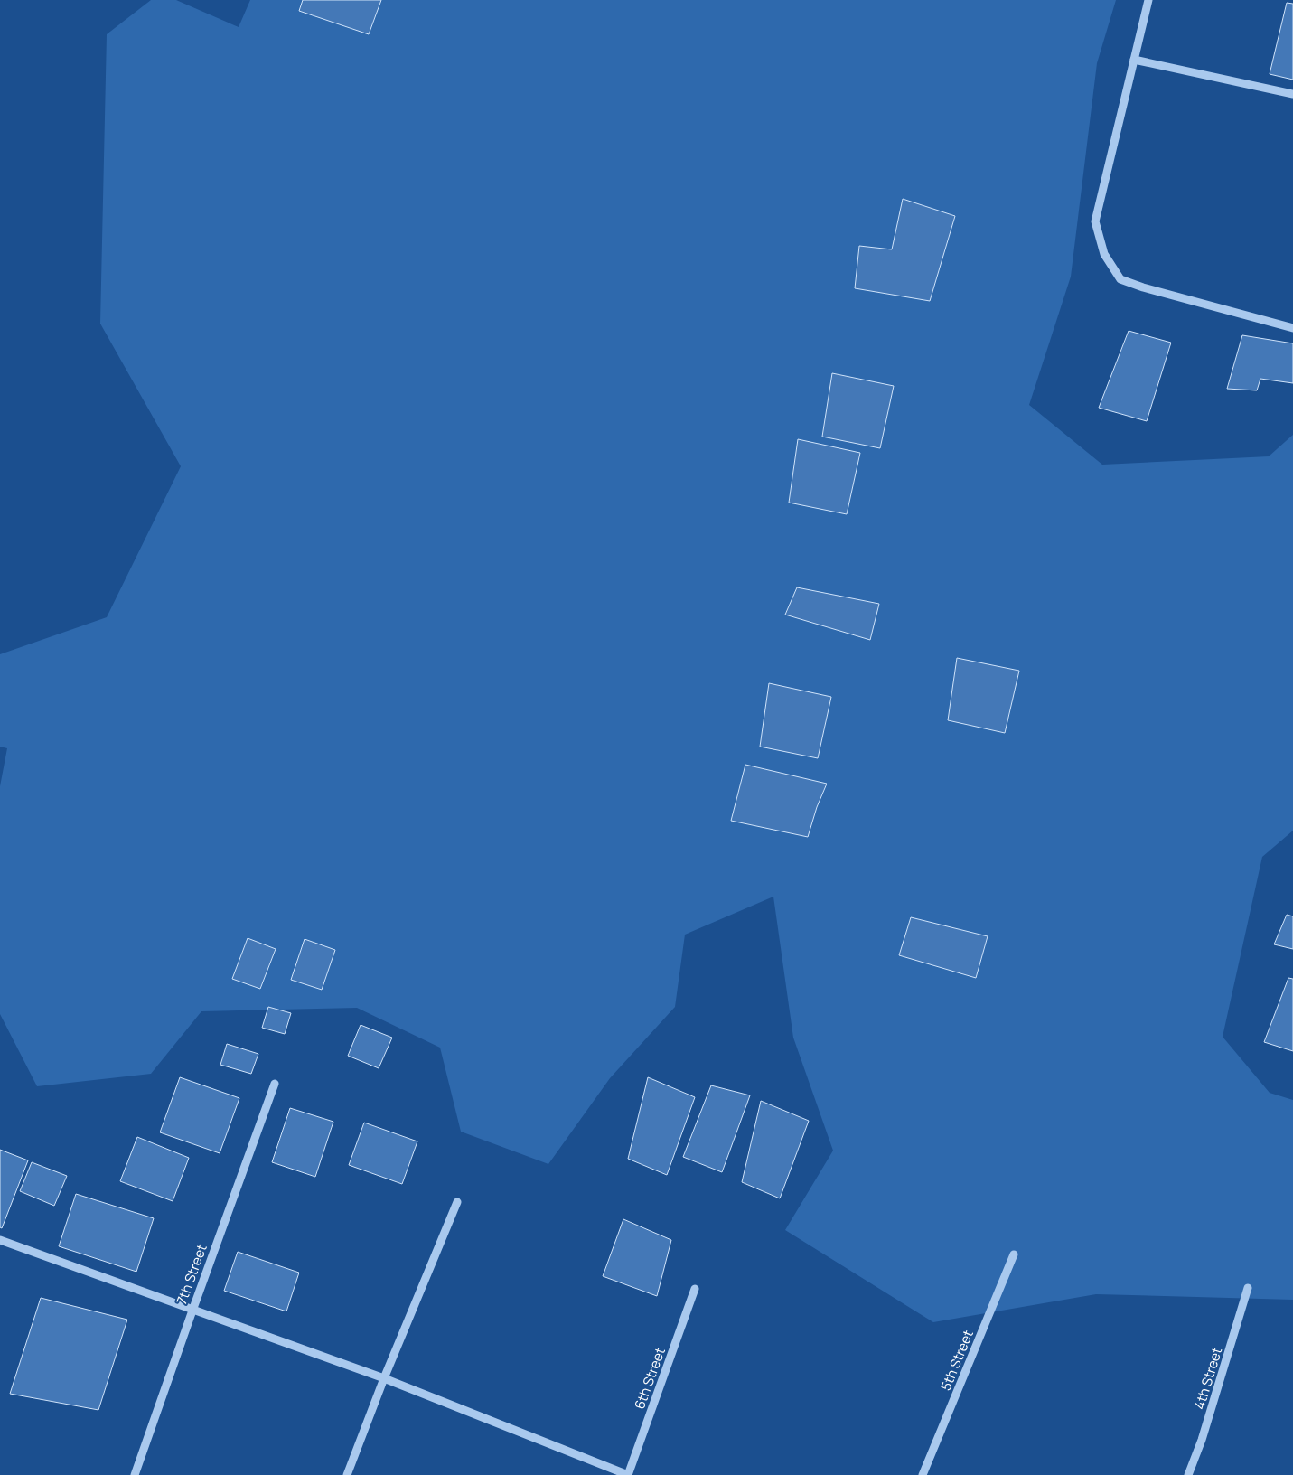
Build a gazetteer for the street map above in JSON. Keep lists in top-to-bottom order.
{
  "streets": {
    "street": [
      "7th Street",
      "5th Street",
      "6th Street",
      "4th Street"
    ]
  }
}
